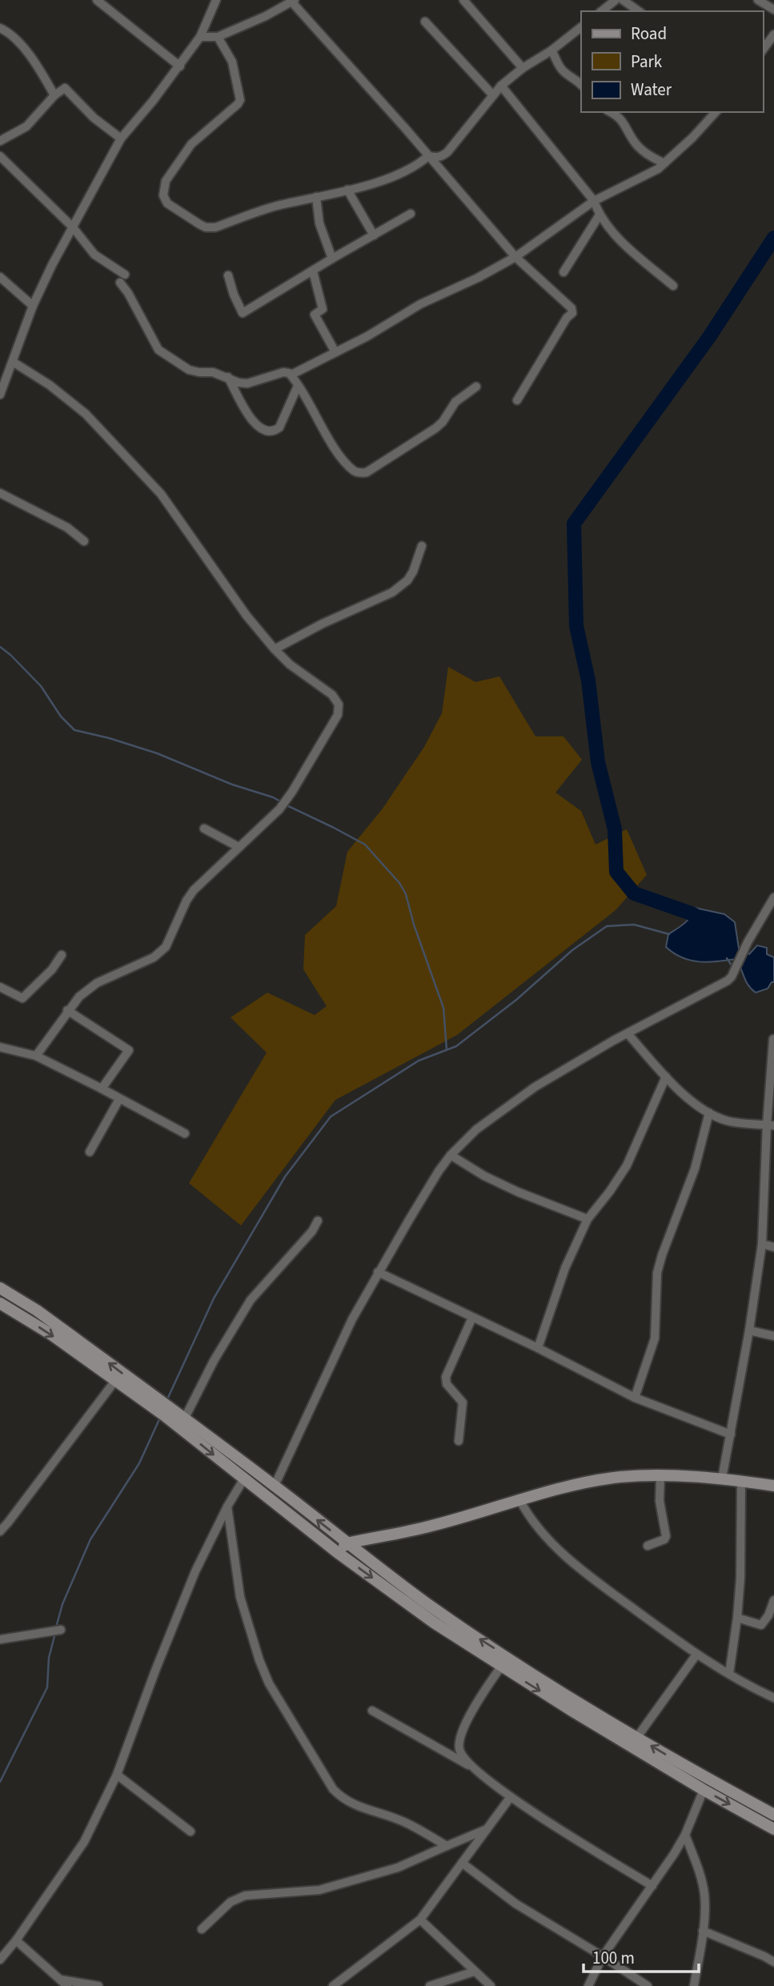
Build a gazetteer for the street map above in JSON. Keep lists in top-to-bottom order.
{
  "legend": ["Road", "Park", "Water"],
  "scale_bar": "100 m"
}
